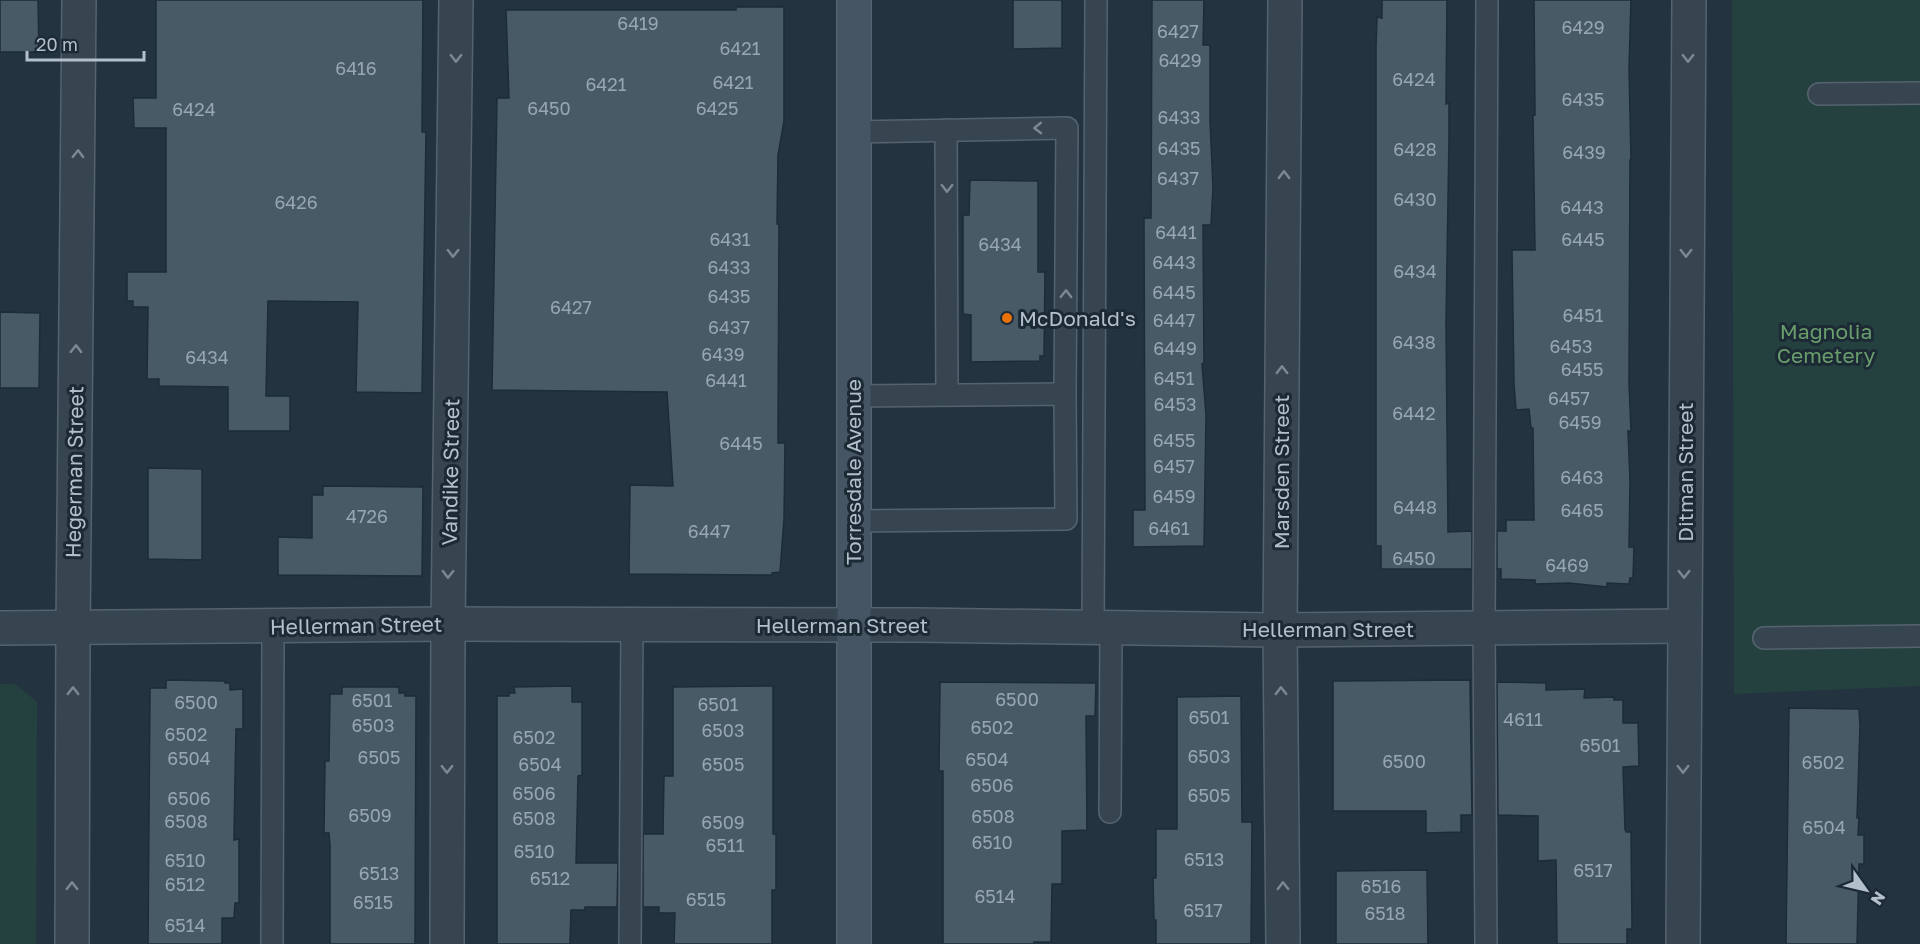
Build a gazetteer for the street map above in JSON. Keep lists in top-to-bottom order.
{
  "streets": {
    "street": [
      "Hegerman Street",
      "Vandike Street",
      "Torresdale Avenue",
      "Marsden Street",
      "Ditman Street",
      "Hellerman Street"
    ]
  },
  "crossings": [
    ["Hegerman Street", "Hellerman Street"],
    ["Vandike Street", "Hellerman Street"],
    ["Torresdale Avenue", "Hellerman Street"],
    ["Marsden Street", "Hellerman Street"],
    ["Ditman Street", "Hellerman Street"]
  ],
  "one_way": [
    "Hegerman Street",
    "Vandike Street",
    "Marsden Street",
    "Ditman Street"
  ],
  "parks": ["Magnolia Cemetery"],
  "places": ["McDonald's"],
  "house_numbers": [
    "6419",
    "6429",
    "6427",
    "6421",
    "6429",
    "6416",
    "6424",
    "6421",
    "6421",
    "6435",
    "6450",
    "6425",
    "6424",
    "6433",
    "6435",
    "6428",
    "6439",
    "6437",
    "6430",
    "6426",
    "6443",
    "6441",
    "6431",
    "6445",
    "6434",
    "6443",
    "6433",
    "6434",
    "6445",
    "6435",
    "6427",
    "6451",
    "6447",
    "6437",
    "6438",
    "6453",
    "6449",
    "6439",
    "6434",
    "6455",
    "6451",
    "6441",
    "6457",
    "6453",
    "6442",
    "6459",
    "6455",
    "6445",
    "6457",
    "6463",
    "6459",
    "6448",
    "6465",
    "4726",
    "6461",
    "6447",
    "6450",
    "6469",
    "6500",
    "6501",
    "6500",
    "6501",
    "6501",
    "4611",
    "6503",
    "6502",
    "6503",
    "6502",
    "6502",
    "6501",
    "6503",
    "6505",
    "6504",
    "6504",
    "6500",
    "6502",
    "6504",
    "6505",
    "6506",
    "6506",
    "6505",
    "6506",
    "6509",
    "6508",
    "6508",
    "6508",
    "6509",
    "6504",
    "6510",
    "6511",
    "6510",
    "6513",
    "6510",
    "6517",
    "6513",
    "6512",
    "6512",
    "6516",
    "6514",
    "6515",
    "6515",
    "6517",
    "6518",
    "6514"
  ],
  "scale_bar": "20 m",
  "north": "bottom right"
}
